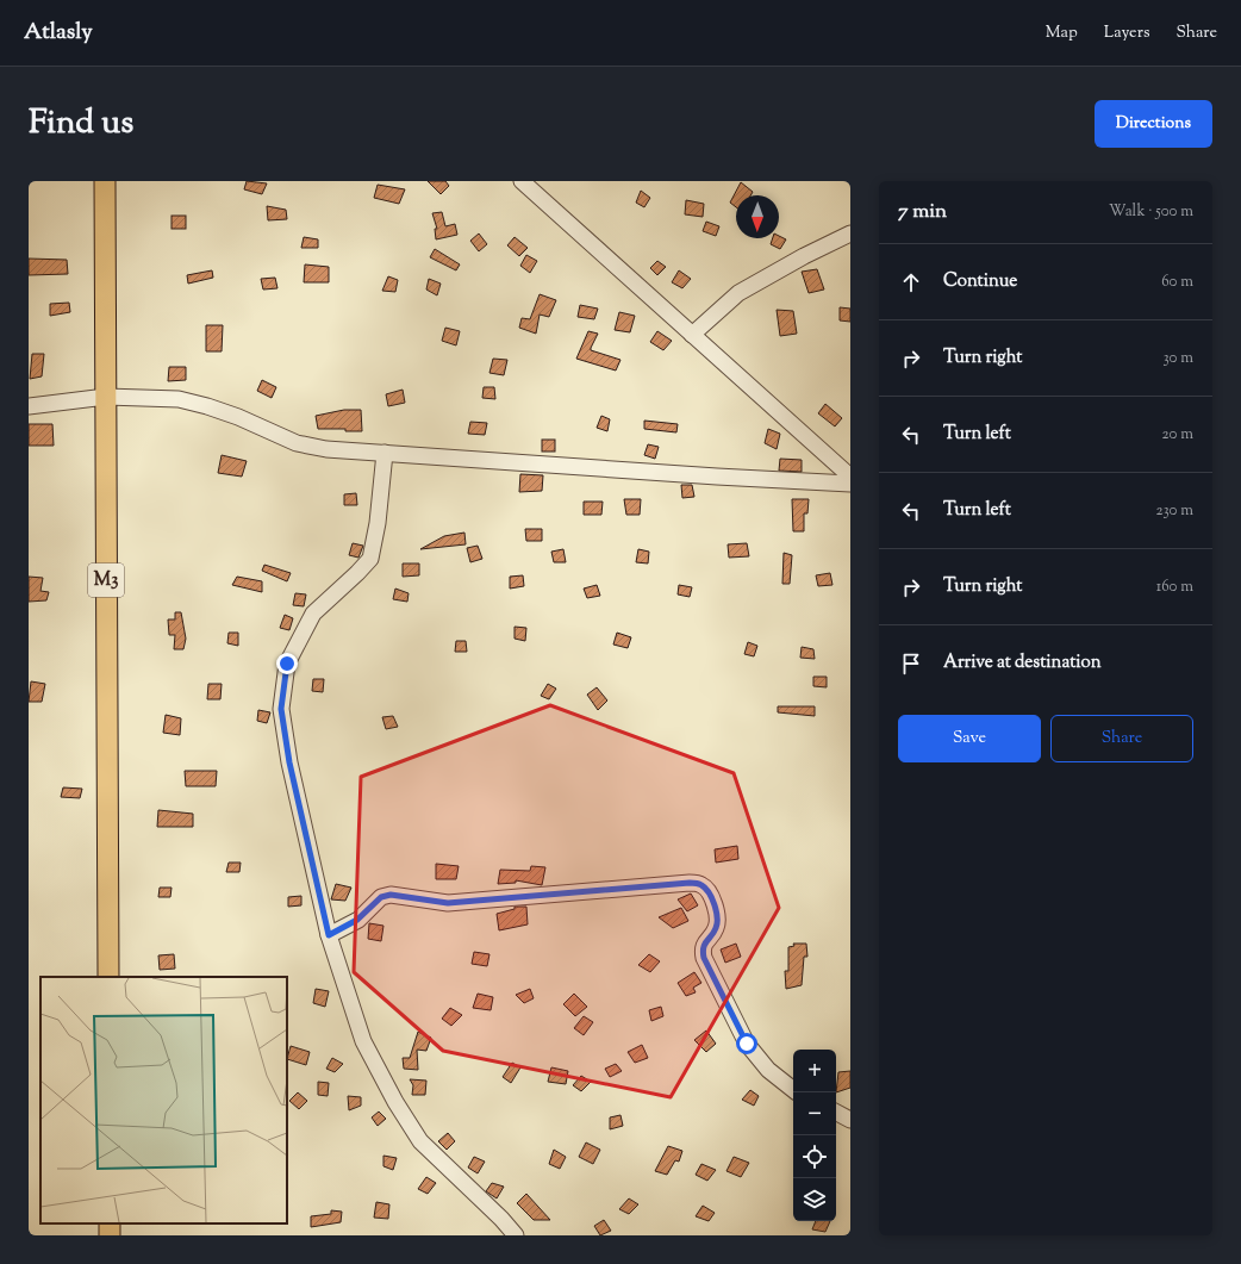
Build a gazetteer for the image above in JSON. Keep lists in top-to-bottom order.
{
  "streets": {
    "main road": ["M3"]
  },
  "north": "bottom",
  "page": {
    "header": "Atlasly",
    "nav": ["Map", "Layers", "Share"],
    "title": "Find us",
    "buttons": [
      "Directions",
      ["Save", "Share"]
    ],
    "heading": ["7 min", "Walk · 500 m"],
    "list": [
      ["Continue", "60 m"],
      ["Turn right", "30 m"],
      ["Turn left", "20 m"],
      ["Turn left", "230 m"],
      ["Turn right", "160 m"],
      "Arrive at destination"
    ],
    "map_buttons": ["+", "−"]
  }
}
